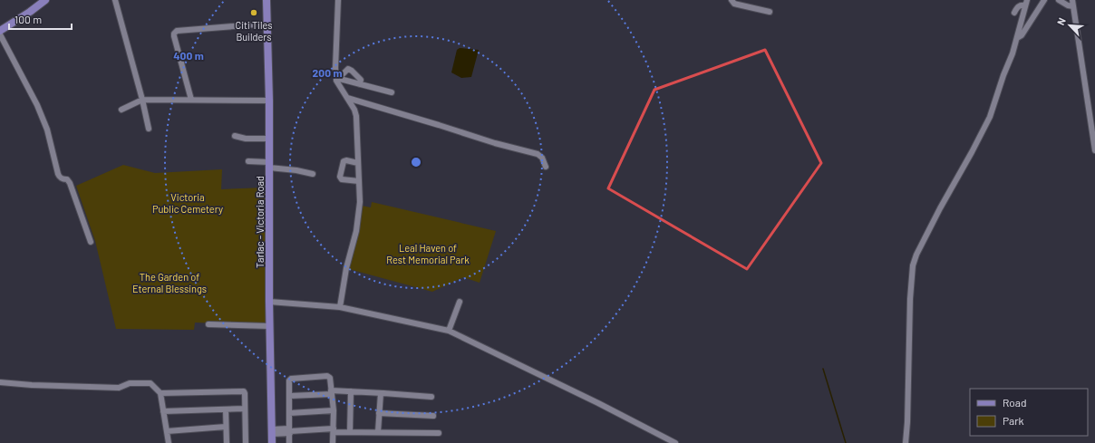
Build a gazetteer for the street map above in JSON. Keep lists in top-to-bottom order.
{
  "streets": {
    "main road": ["Tarlac - Victoria Road"]
  },
  "parks": ["Victoria Public Cemetery", "Leal Haven of Rest Memorial Park", "The Garden of Eternal Blessings"],
  "places": ["Citi Tiles Builders"],
  "legend": ["Road", "Park"],
  "scale_bar": "100 m",
  "north": "top left",
  "rings": ["400 m", "200 m"]
}
